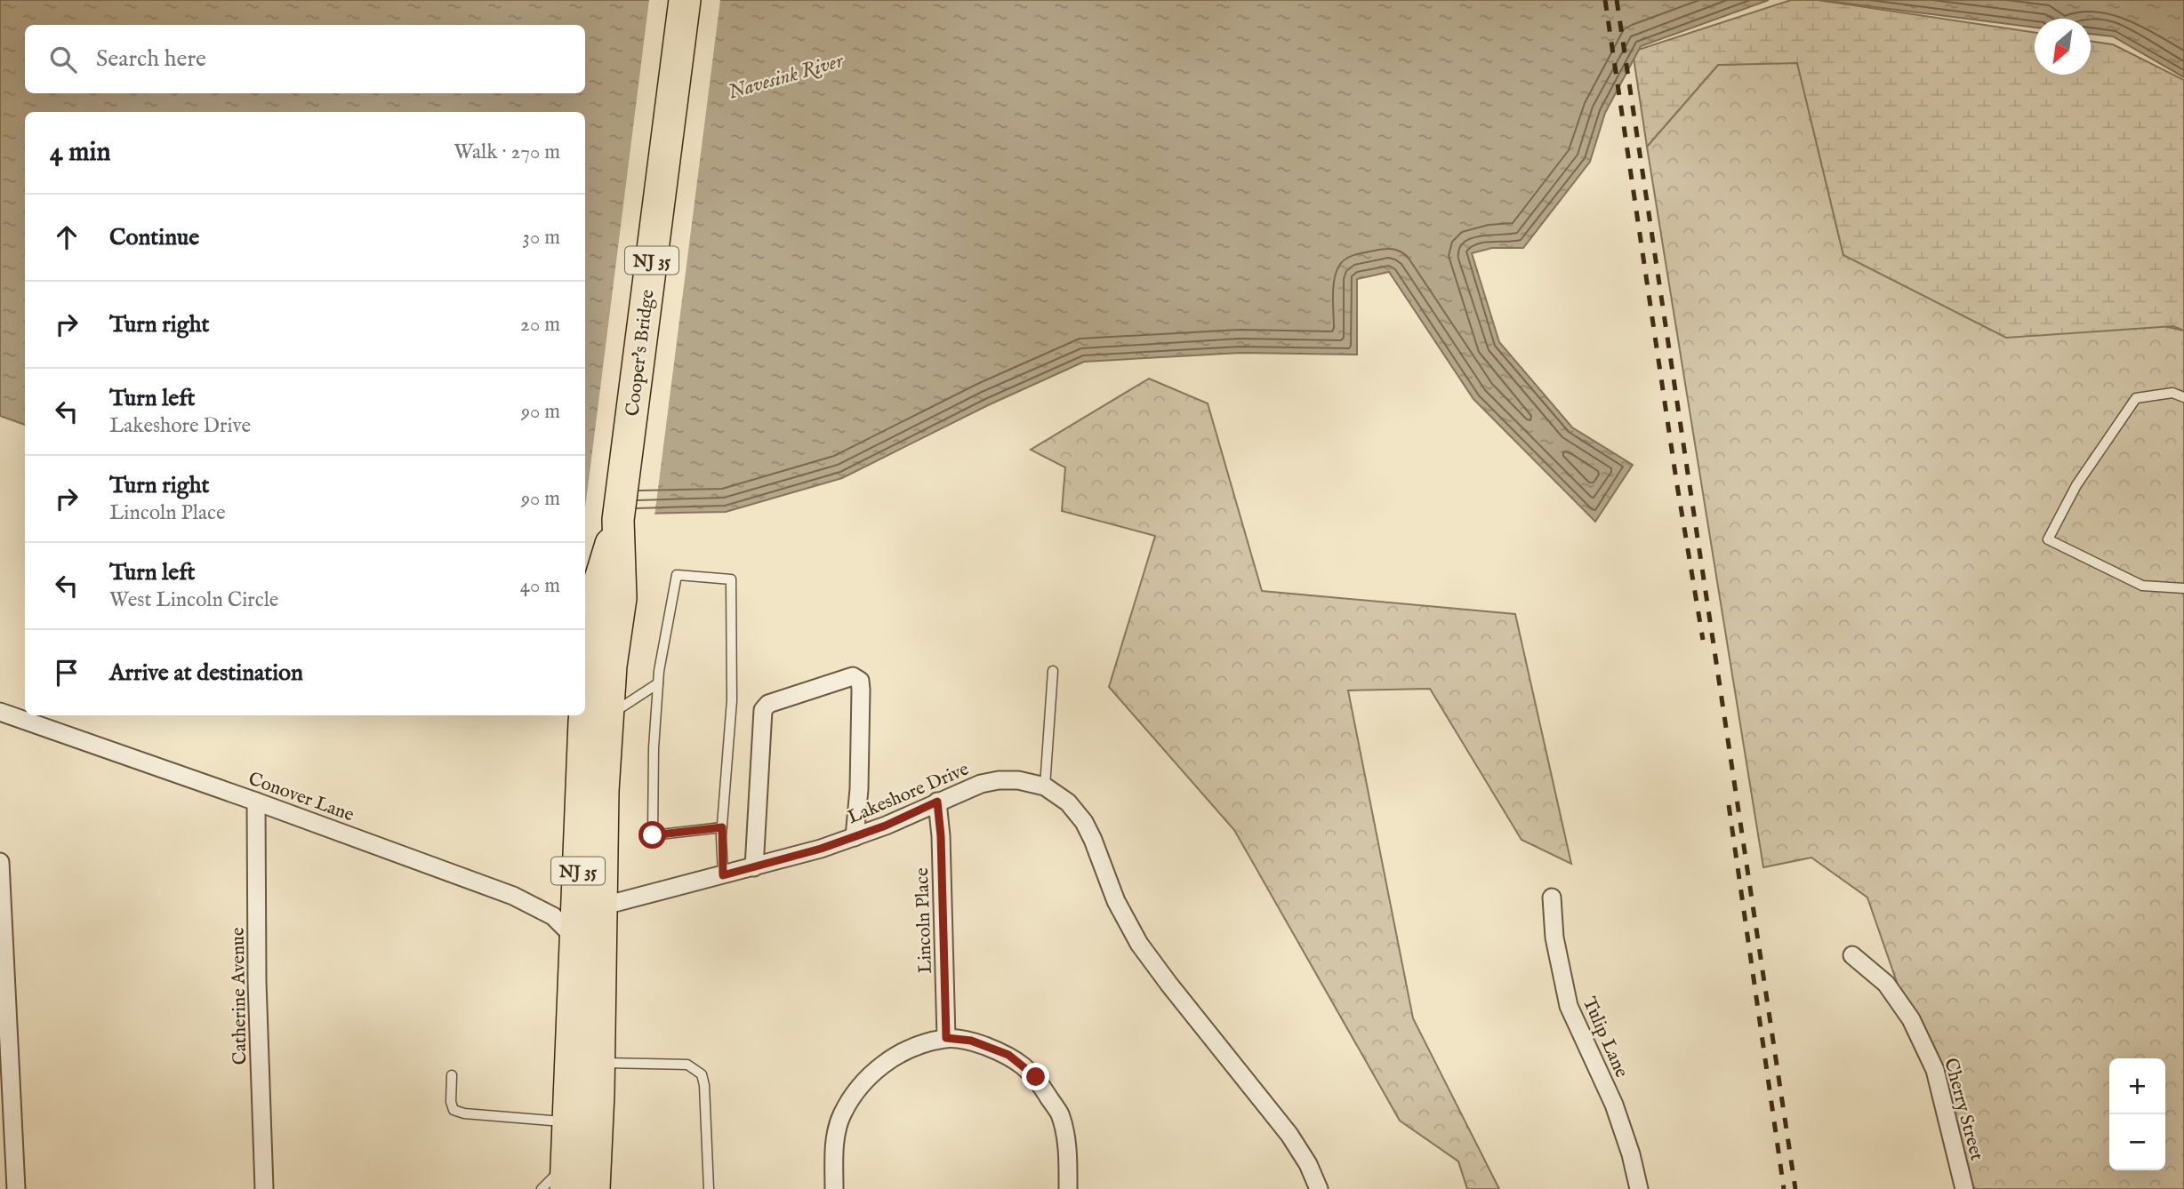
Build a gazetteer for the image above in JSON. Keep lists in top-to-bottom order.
{
  "streets": {
    "highway": ["NJ 35", "Cooper's Bridge"],
    "street": [
      "Lakeshore Drive",
      "Conover Lane",
      "Lincoln Place",
      "Catherine Avenue",
      "Tulip Lane",
      "Cherry Street"
    ]
  },
  "crossings": [
    ["NJ 35", "Cooper's Bridge"],
    ["NJ 35", "Lakeshore Drive"],
    ["NJ 35", "Conover Lane"],
    ["Lakeshore Drive", "Lincoln Place"],
    ["Conover Lane", "Catherine Avenue"]
  ],
  "water": ["Navesink River"],
  "north": "bottom left",
  "page": {
    "search": "Search here",
    "heading": ["4 min", "Walk · 270 m"],
    "list": [
      ["Continue", "30 m"],
      ["Turn right", "20 m"],
      ["Turn left", "Lakeshore Drive", "90 m"],
      ["Turn right", "Lincoln Place", "90 m"],
      ["Turn left", "West Lincoln Circle", "40 m"],
      "Arrive at destination"
    ],
    "map_buttons": ["+", "−"]
  }
}
